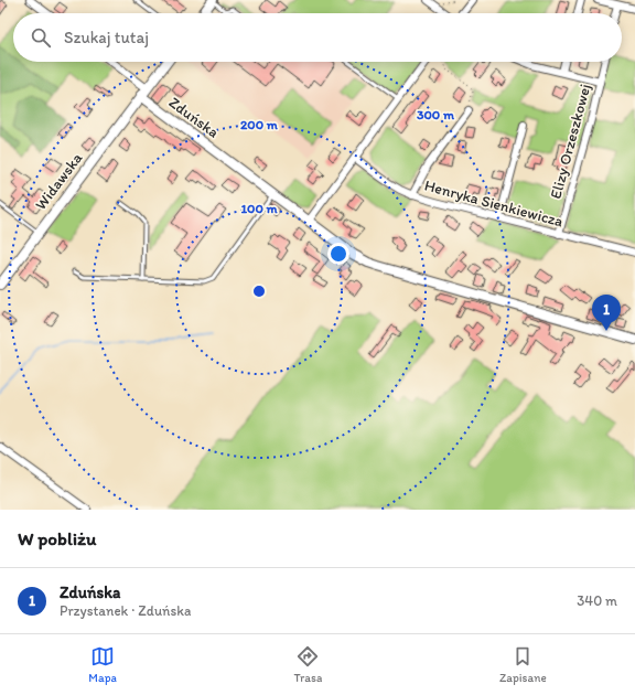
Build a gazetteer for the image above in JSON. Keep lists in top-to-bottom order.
{
  "streets": {
    "street": [
      "Zduńska",
      "Elizy Orzeszkowej",
      "Widawska",
      "Henryka Sienkiewicza"
    ]
  },
  "crossings": [
    ["Zduńska", "Widawska"],
    ["Elizy Orzeszkowej", "Henryka Sienkiewicza"]
  ],
  "page": {
    "search": "Szukaj tutaj",
    "pins": "1",
    "heading": "W pobliżu",
    "list": [
      {
        "mark": "1",
        "name": "Zduńska",
        "note": "Przystanek · Zduńska",
        "value": "340 m"
      }
    ],
    "nav": ["Mapa", "Trasa", "Zapisane"]
  },
  "rings": ["300 m", "200 m", "100 m"]
}
